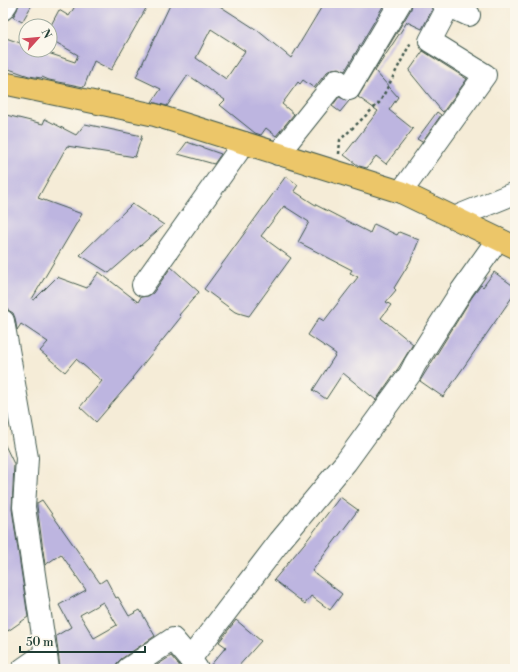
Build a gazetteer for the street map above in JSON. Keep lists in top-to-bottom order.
{
  "scale_bar": "50 m",
  "north": "top right"
}
